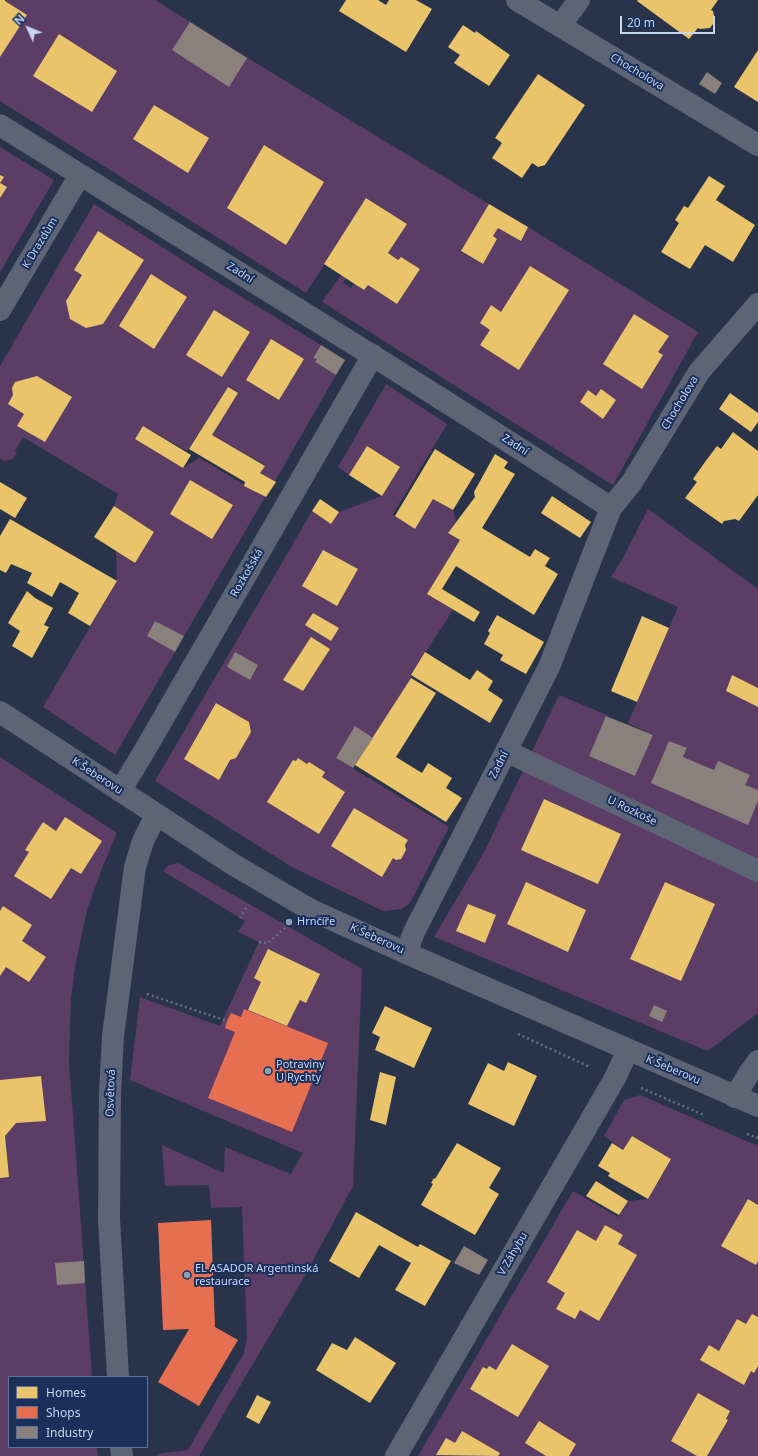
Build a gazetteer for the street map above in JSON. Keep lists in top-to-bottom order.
{
  "streets": {
    "street": [
      "Chocholova",
      "K Drazdům",
      "Zadní",
      "Rozkošská",
      "K Šeberovu",
      "U Rozkoše",
      "Osvětová",
      "V Záhybu"
    ]
  },
  "crossings": [
    ["Chocholova", "Zadní"],
    ["K Drazdům", "Zadní"],
    ["Zadní", "Rozkošská"],
    ["Zadní", "K Šeberovu"],
    ["Zadní", "U Rozkoše"],
    ["Rozkošská", "K Šeberovu"],
    ["K Šeberovu", "Osvětová"],
    ["K Šeberovu", "V Záhybu"]
  ],
  "places": ["Hrnčíře", "Potraviny U Rychty", "EL ASADOR Argentinská restaurace"],
  "legend": ["Homes", "Shops", "Industry"],
  "scale_bar": "20 m",
  "north": "top left"
}
